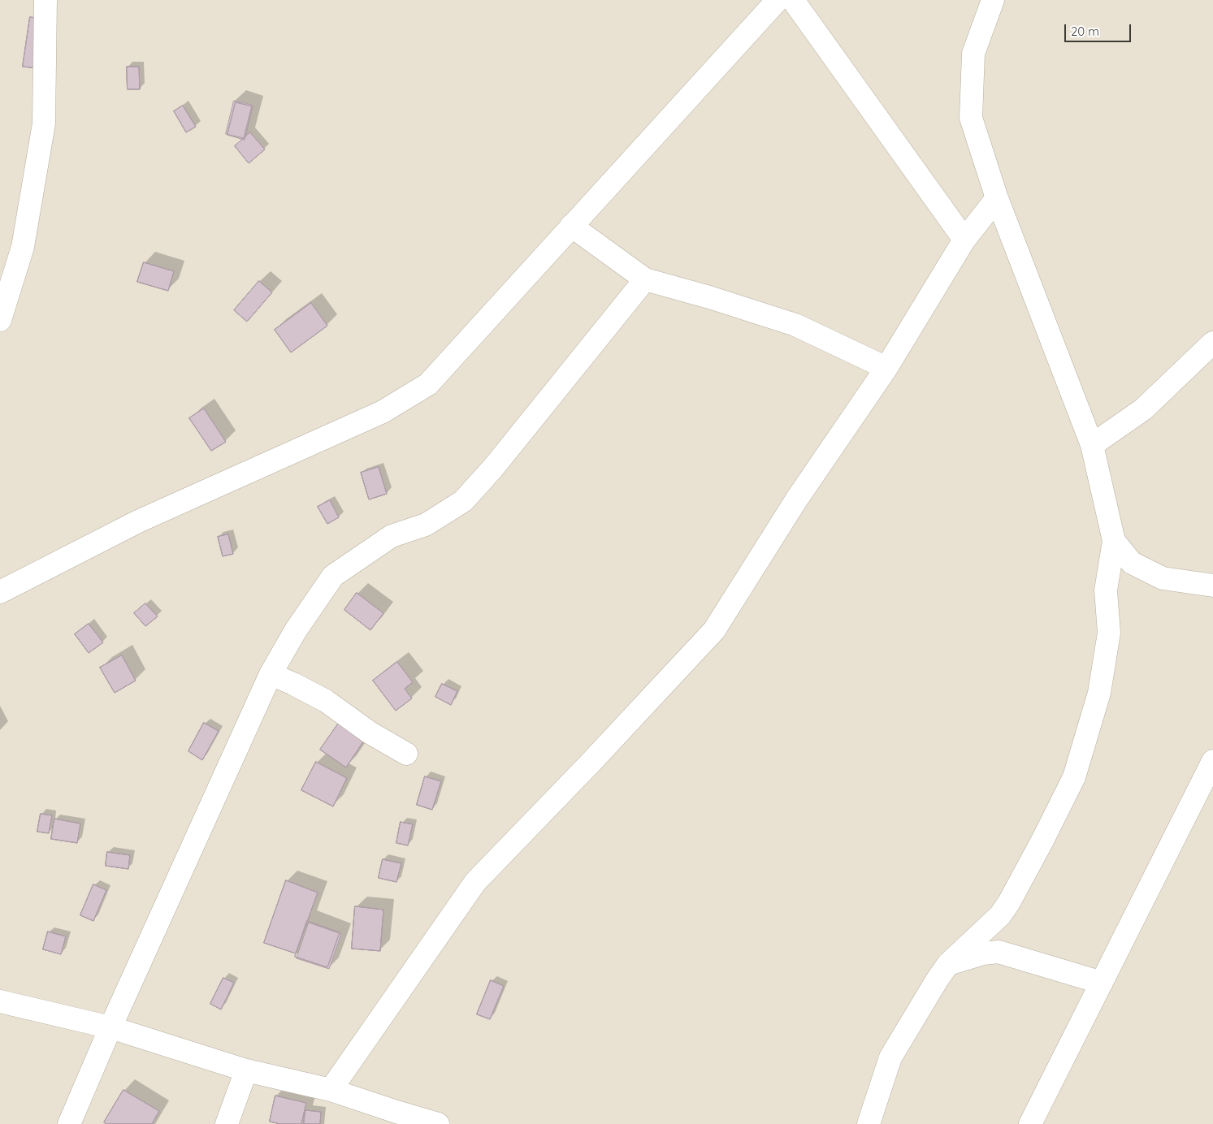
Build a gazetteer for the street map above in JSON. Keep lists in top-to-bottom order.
{
  "scale_bar": "20 m"
}
